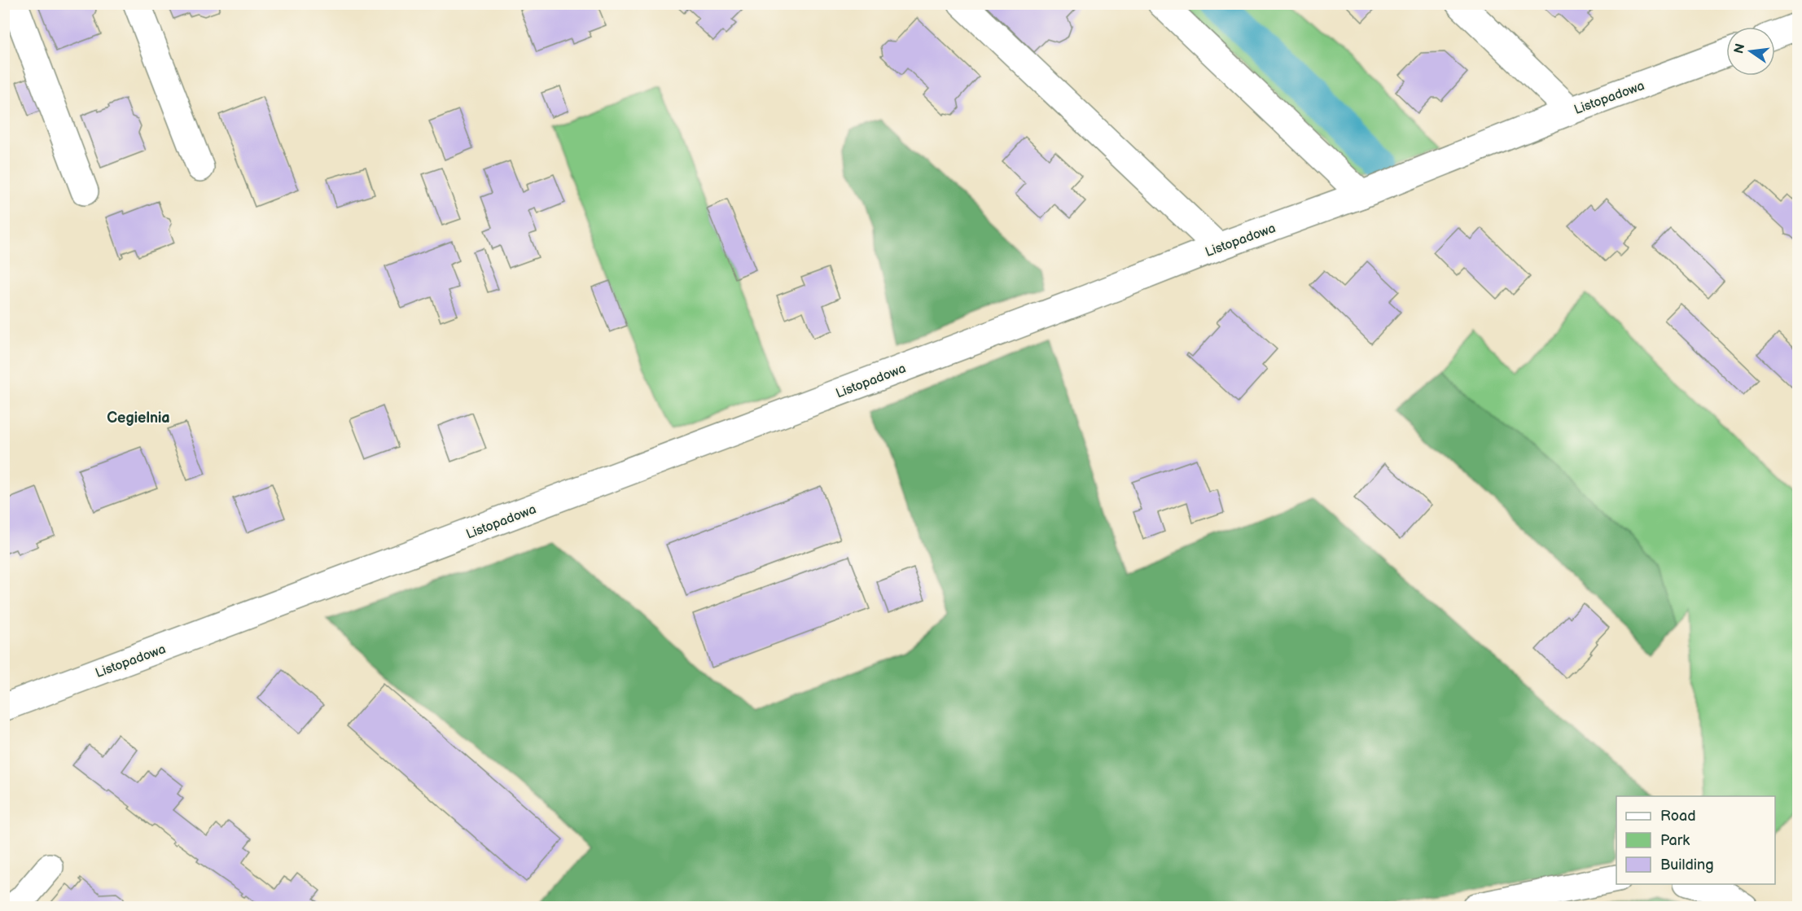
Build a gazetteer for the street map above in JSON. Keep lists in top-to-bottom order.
{
  "streets": {
    "street": ["Listopadowa"]
  },
  "districts": ["Cegielnia"],
  "legend": ["Road", "Park", "Building"],
  "north": "left"
}
